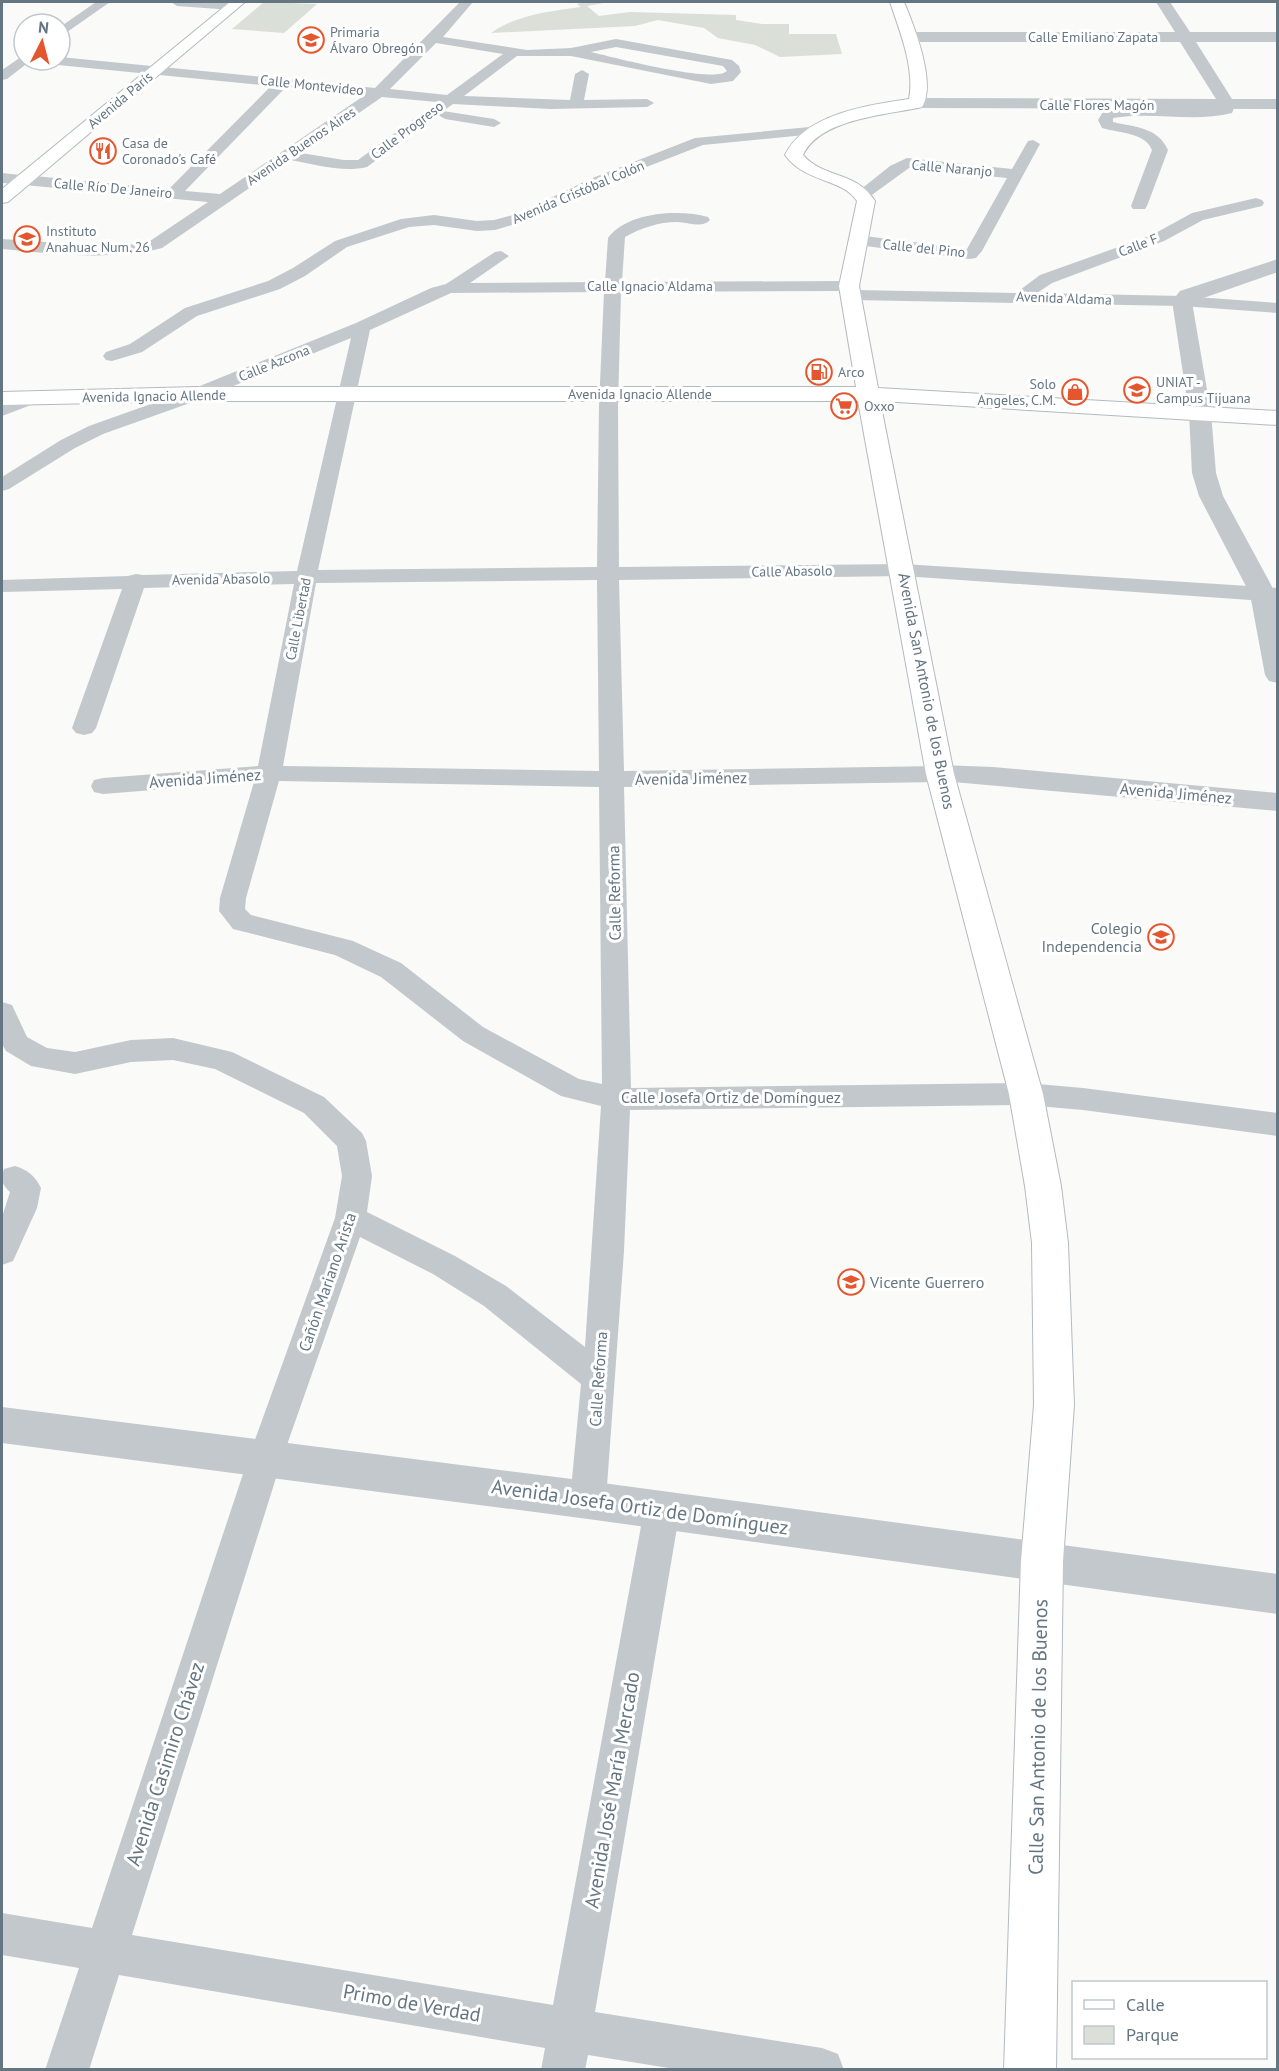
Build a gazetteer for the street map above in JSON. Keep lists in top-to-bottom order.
{
  "streets": {
    "main road": [
      "Avenida París",
      "Avenida Ignacio Allende",
      "Avenida San Antonio de los Buenos",
      "Calle San Antonio de los Buenos"
    ],
    "street": [
      "Calle Emiliano Zapata",
      "Calle Montevideo",
      "Calle Flores Magón",
      "Calle Progreso",
      "Avenida Buenos Aires",
      "Calle Naranjo",
      "Calle Río De Janeiro",
      "Avenida Cristóbal Colón",
      "Calle F",
      "Calle del Pino",
      "Calle Ignacio Aldama",
      "Avenida Aldama",
      "Calle Azcona",
      "Calle Abasolo",
      "Avenida Abasolo",
      "Calle Libertad",
      "Avenida Jiménez",
      "Calle Reforma",
      "Calle Josefa Ortiz de Domínguez",
      "Cañón Mariano Arista",
      "Avenida Josefa Ortiz de Domínguez",
      "Avenida Casimiro Chávez",
      "Avenida José María Mercado",
      "Primo de Verdad"
    ]
  },
  "crossings": [
    ["Calle Montevideo", "Avenida París"],
    ["Calle Montevideo", "Calle Progreso"],
    ["Calle Montevideo", "Avenida Buenos Aires"],
    ["Avenida París", "Calle Río De Janeiro"],
    ["Calle Progreso", "Avenida Buenos Aires"],
    ["Avenida Buenos Aires", "Calle Río De Janeiro"],
    ["Calle Naranjo", "Calle del Pino"],
    ["Calle Naranjo", "Avenida San Antonio de los Buenos"],
    ["Calle F", "Avenida Aldama"],
    ["Calle del Pino", "Avenida San Antonio de los Buenos"],
    ["Calle Ignacio Aldama", "Avenida Aldama"],
    ["Calle Ignacio Aldama", "Calle Azcona"],
    ["Calle Ignacio Aldama", "Avenida San Antonio de los Buenos"],
    ["Calle Ignacio Aldama", "Calle Reforma"],
    ["Avenida Aldama", "Avenida San Antonio de los Buenos"],
    ["Calle Azcona", "Avenida Ignacio Allende"],
    ["Calle Azcona", "Calle Libertad"],
    ["Avenida Ignacio Allende", "Calle Libertad"],
    ["Avenida Ignacio Allende", "Avenida San Antonio de los Buenos"],
    ["Avenida Ignacio Allende", "Calle Reforma"],
    ["Calle Abasolo", "Avenida Abasolo"],
    ["Calle Abasolo", "Calle Libertad"],
    ["Calle Abasolo", "Avenida San Antonio de los Buenos"],
    ["Calle Abasolo", "Calle Reforma"],
    ["Avenida Abasolo", "Calle Libertad"],
    ["Calle Libertad", "Avenida Jiménez"],
    ["Calle Libertad", "Calle Josefa Ortiz de Domínguez"],
    ["Avenida San Antonio de los Buenos", "Avenida Jiménez"],
    ["Avenida San Antonio de los Buenos", "Calle Josefa Ortiz de Domínguez"],
    ["Avenida San Antonio de los Buenos", "Calle San Antonio de los Buenos"],
    ["Avenida Jiménez", "Calle Reforma"],
    ["Calle Reforma", "Calle Josefa Ortiz de Domínguez"],
    ["Calle Reforma", "Avenida Josefa Ortiz de Domínguez"],
    ["Cañón Mariano Arista", "Avenida Josefa Ortiz de Domínguez"],
    ["Cañón Mariano Arista", "Avenida Casimiro Chávez"],
    ["Avenida Josefa Ortiz de Domínguez", "Calle San Antonio de los Buenos"],
    ["Avenida Josefa Ortiz de Domínguez", "Avenida Casimiro Chávez"],
    ["Avenida Josefa Ortiz de Domínguez", "Avenida José María Mercado"],
    ["Avenida Casimiro Chávez", "Primo de Verdad"],
    ["Avenida José María Mercado", "Primo de Verdad"]
  ],
  "places": {
    "school or university": [
      "Primaria Álvaro Obregón",
      "Instituto Anahuac Num. 26",
      "UNIAT - Campus Tijuana",
      "Colegio Independencia",
      "Vicente Guerrero"
    ],
    "restaurant": ["Casa de Coronado's Café"],
    "fuel station": ["Arco"],
    "shop": ["Solo Angeles, C.M."],
    "supermarket": ["Oxxo"]
  },
  "legend": ["Calle", "Parque"],
  "north": "top"
}
